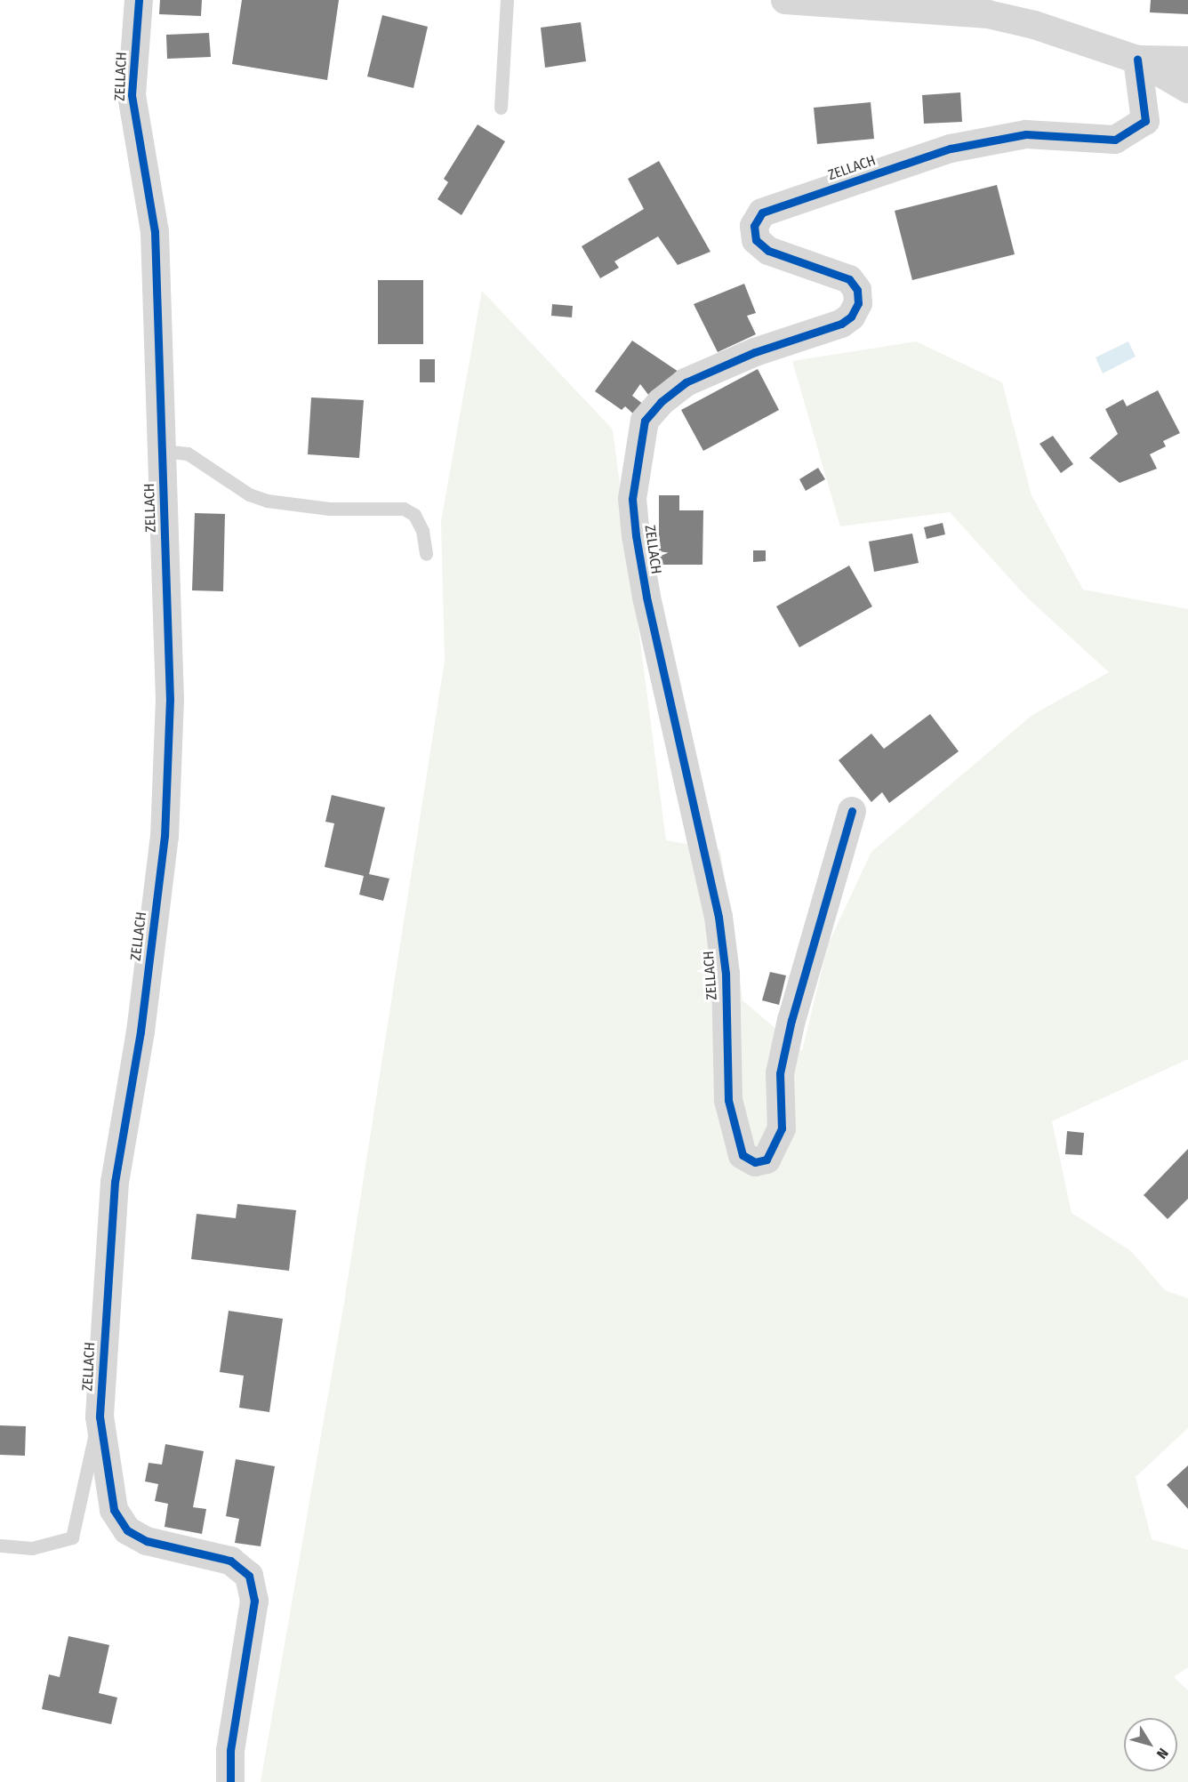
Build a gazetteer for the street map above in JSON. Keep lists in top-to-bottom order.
{
  "streets": {
    "street": ["ZELLACH"]
  },
  "north": "bottom right"
}
